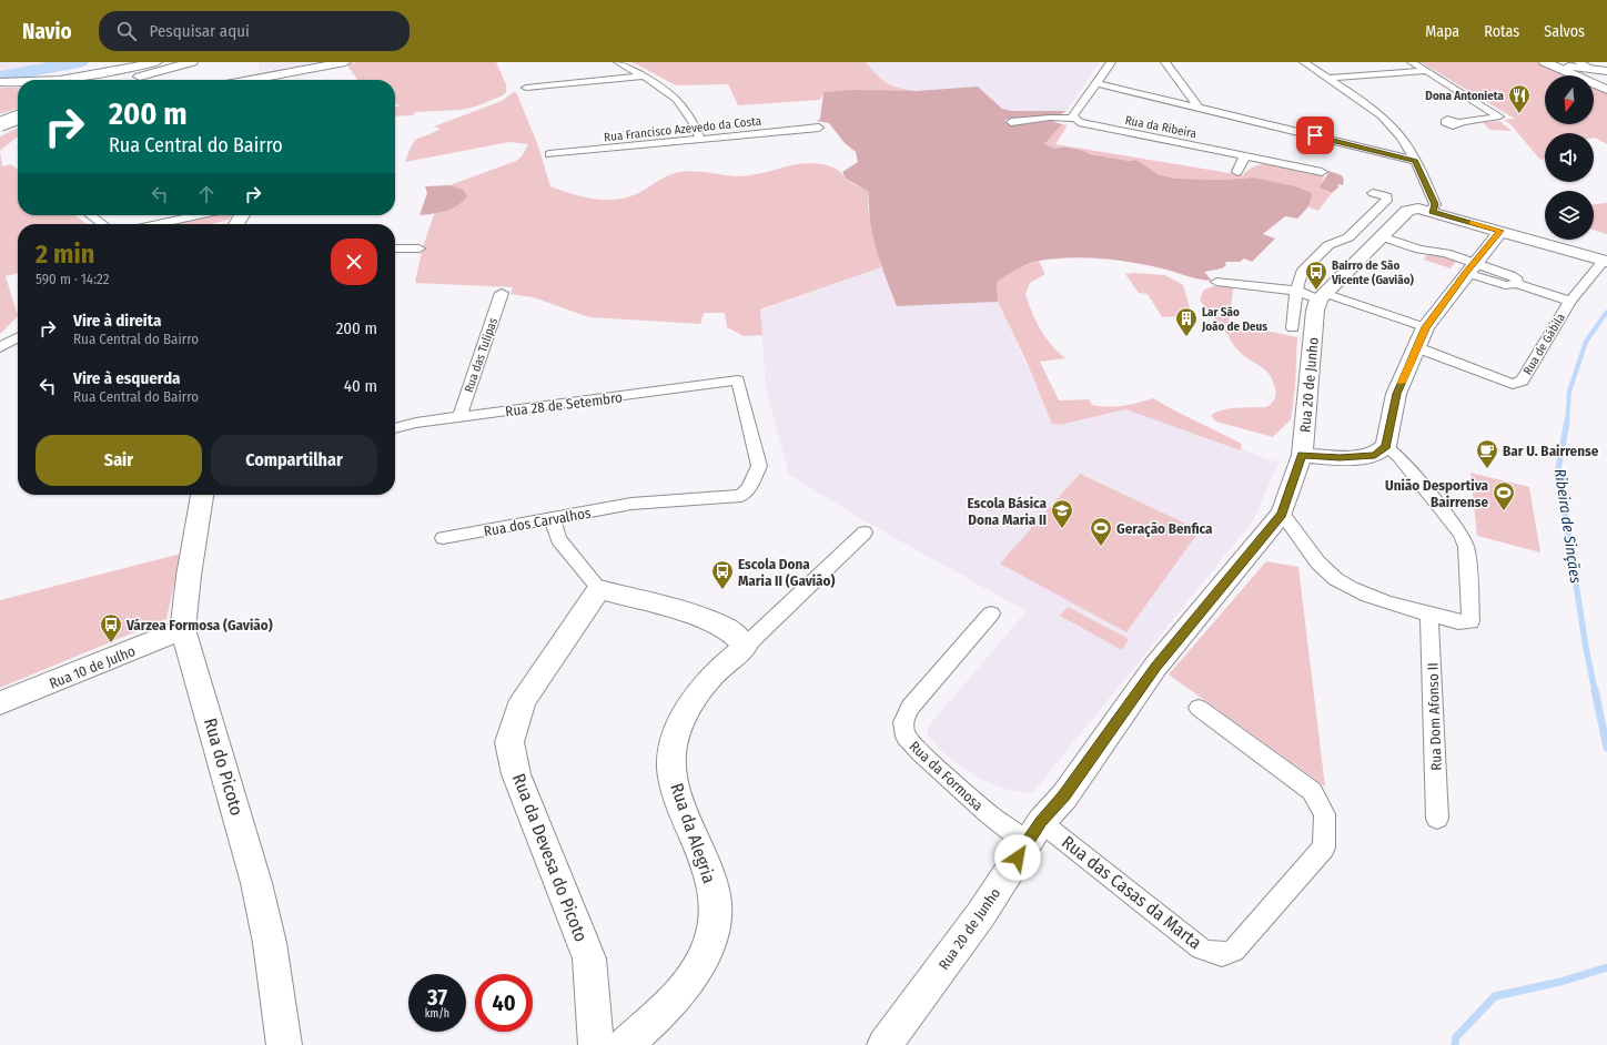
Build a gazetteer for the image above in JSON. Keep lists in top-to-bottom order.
{
  "streets": {
    "street": [
      "Rua da Ribeira",
      "Rua Francisco Azevedo da Costa",
      "Rua de Gábila",
      "Rua das Tulipas",
      "Rua 20 de Junho",
      "Rua 28 de Setembro",
      "Rua dos Carvalhos",
      "Rua 10 de Julho",
      "Rua Dom Afonso II",
      "Rua do Picoto",
      "Rua da Formosa",
      "Rua da Alegria",
      "Rua da Devesa do Picoto",
      "Rua das Casas da Marta"
    ]
  },
  "crossings": [
    ["Rua das Tulipas", "Rua 28 de Setembro"],
    ["Rua 20 de Junho", "Rua da Formosa"],
    ["Rua 20 de Junho", "Rua das Casas da Marta"],
    ["Rua 28 de Setembro", "Rua dos Carvalhos"],
    ["Rua 10 de Julho", "Rua do Picoto"],
    ["Rua da Formosa", "Rua das Casas da Marta"]
  ],
  "water": ["Ribeira de Sinçães"],
  "places": {
    "restaurant": ["Dona Antonieta"],
    "bus stop": ["Bairro de São Vicente (Gavião)", "Escola Dona Maria II (Gavião)", "Várzea Formosa (Gavião)"],
    "building": ["Lar São João de Deus"],
    "cafe": ["Bar U. Bairrense"],
    "sports": ["União Desportiva Bairrense", "Geração Benfica"],
    "school or university": ["Escola Básica Dona Maria II"]
  },
  "north": "bottom",
  "page": {
    "header": "Navio",
    "search": "Pesquisar aqui",
    "nav": ["Mapa", "Rotas", "Salvos"],
    "turn": ["200 m", "Rua Central do Bairro"],
    "heading": ["2 min", "590 m · 14:22"],
    "list": [
      {
        "name": "Vire à direita",
        "note": "Rua Central do Bairro",
        "value": "200 m"
      },
      {
        "name": "Vire à esquerda",
        "note": "Rua Central do Bairro",
        "value": "40 m"
      }
    ],
    "buttons": ["Sair", "Compartilhar"],
    "speed": "37 km/h",
    "limit": "40"
  }
}
